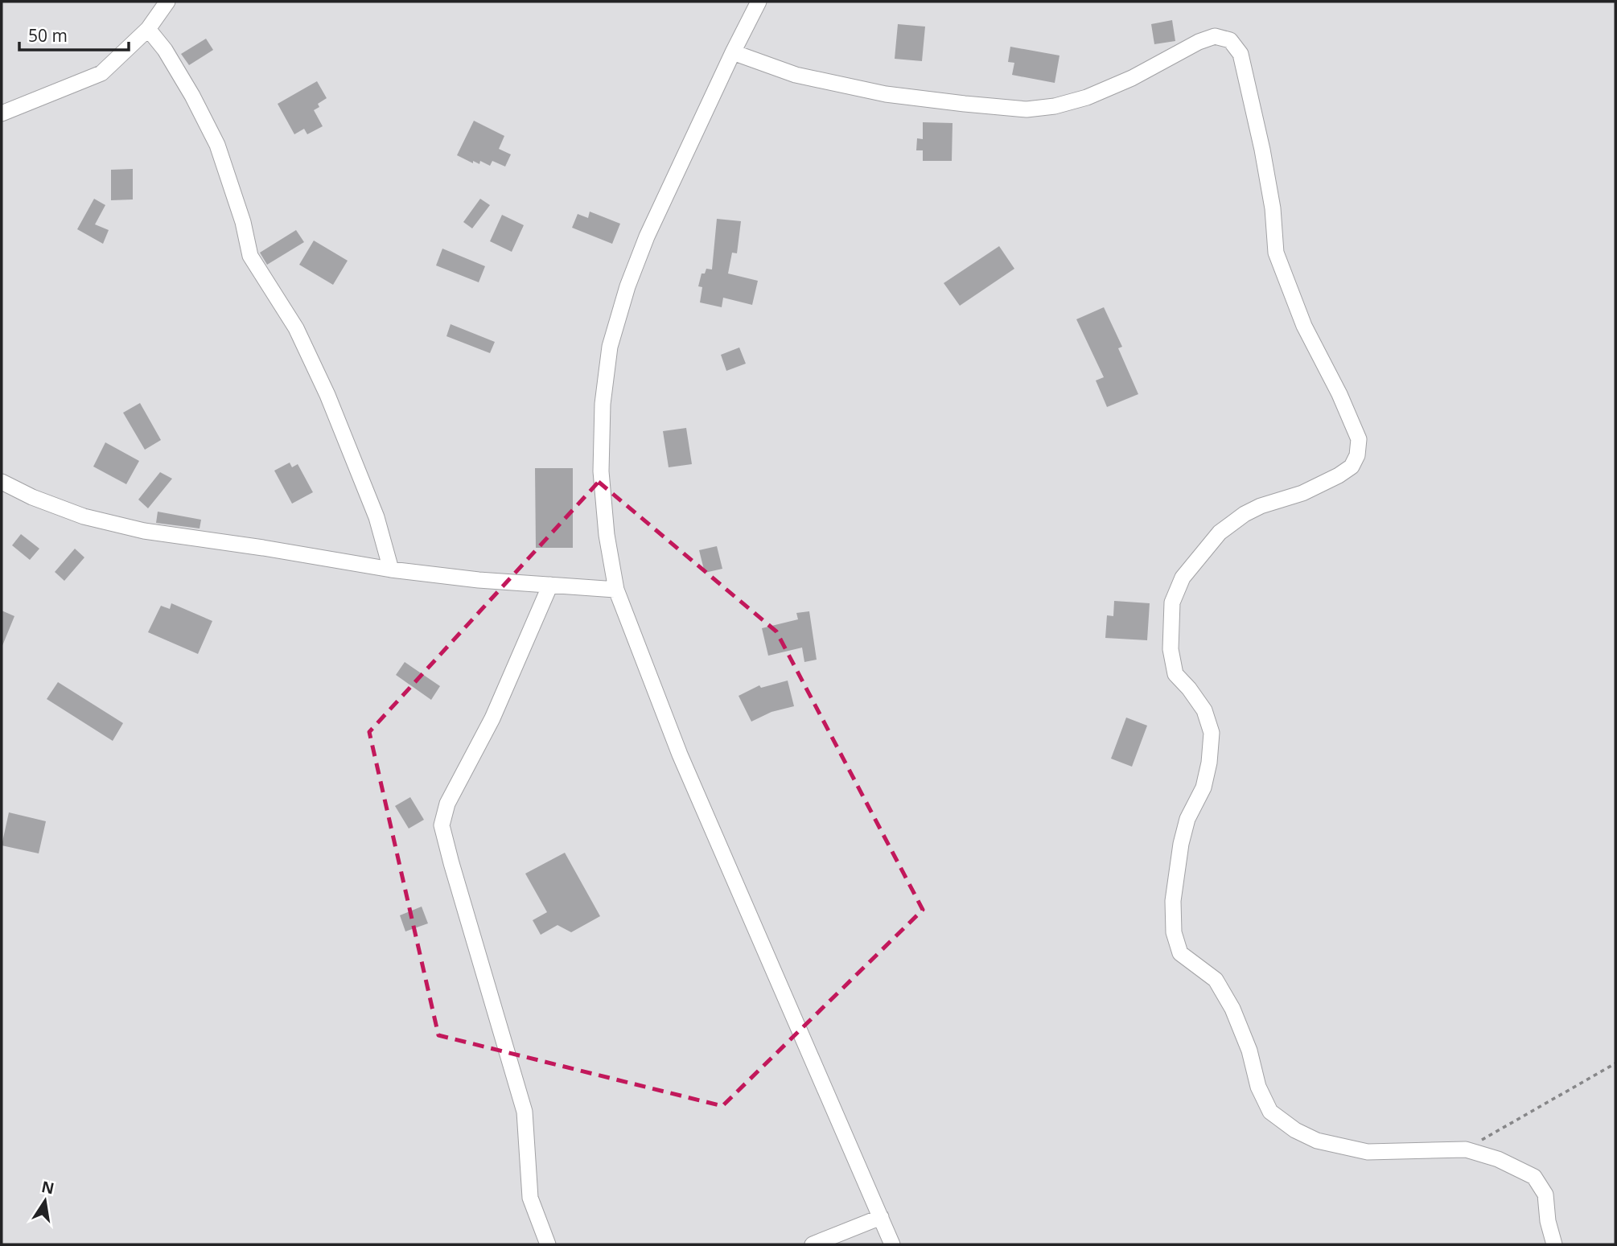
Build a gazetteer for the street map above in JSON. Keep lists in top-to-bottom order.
{
  "scale_bar": "50 m",
  "north": "top"
}
